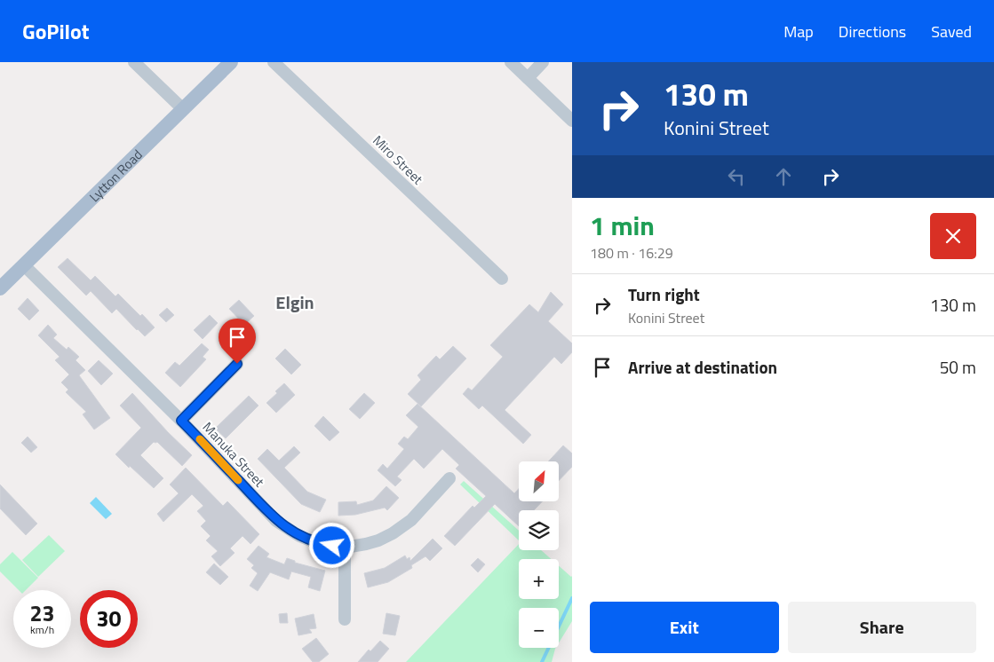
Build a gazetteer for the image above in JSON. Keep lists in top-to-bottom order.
{
  "streets": {
    "main road": ["Lytton Road"],
    "street": ["Miro Street", "Manuka Street"]
  },
  "crossings": [
    ["Lytton Road", "Manuka Street"]
  ],
  "districts": ["Elgin"],
  "north": "top right",
  "page": {
    "header": "GoPilot",
    "nav": ["Map", "Directions", "Saved"],
    "turn": ["130 m", "Konini Street"],
    "heading": ["1 min", "180 m · 16:29"],
    "list": [
      {
        "name": "Turn right",
        "note": "Konini Street",
        "value": "130 m"
      },
      {
        "name": "Arrive at destination",
        "value": "50 m"
      }
    ],
    "map_buttons": ["+", "−"],
    "speed": "23 km/h",
    "limit": "30",
    "buttons": ["Exit", "Share"]
  }
}
